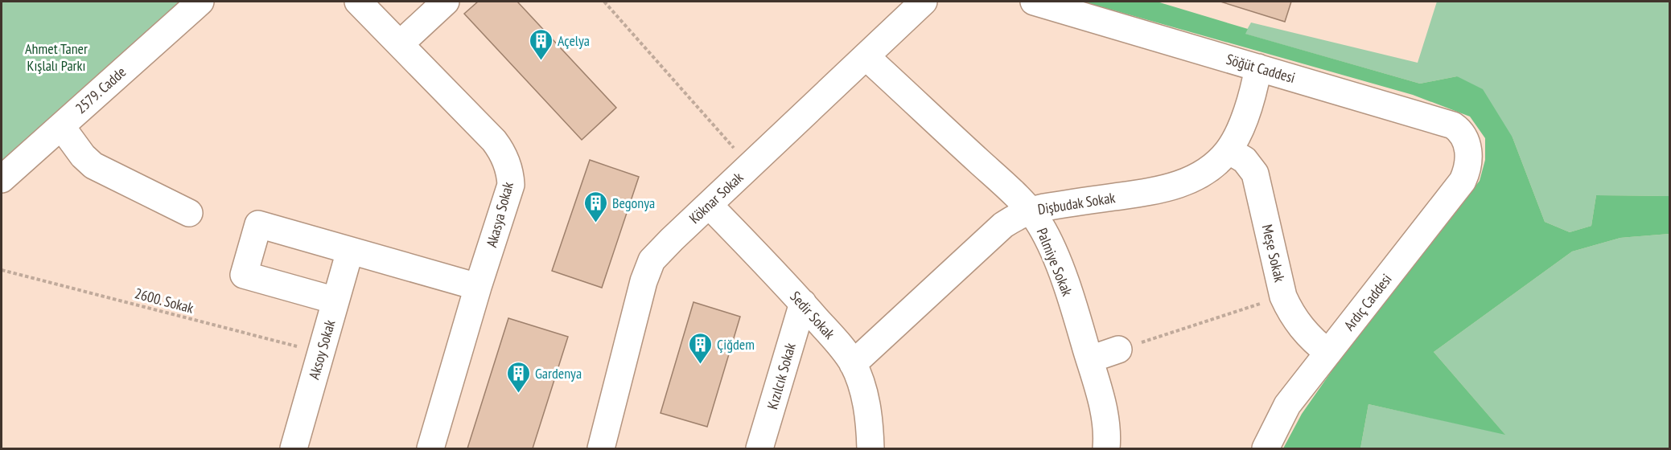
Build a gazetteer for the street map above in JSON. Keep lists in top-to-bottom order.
{
  "streets": {
    "street": [
      "Söğüt Caddesi",
      "2579. Cadde",
      "Köknar Sokak",
      "Dişbudak Sokak",
      "Akasya Sokak",
      "Meşe Sokak",
      "Palmiye Sokak",
      "Ardıç Caddesi",
      "Sedir Sokak",
      "Aksoy Sokak",
      "Kızılcık Sokak"
    ],
    "path": ["2600. Sokak"]
  },
  "crossings": [
    ["Söğüt Caddesi", "Dişbudak Sokak"],
    ["Söğüt Caddesi", "Ardıç Caddesi"],
    ["Köknar Sokak", "Palmiye Sokak"],
    ["Köknar Sokak", "Sedir Sokak"],
    ["Dişbudak Sokak", "Meşe Sokak"],
    ["Dişbudak Sokak", "Palmiye Sokak"],
    ["Dişbudak Sokak", "Sedir Sokak"],
    ["Meşe Sokak", "Ardıç Caddesi"],
    ["2600. Sokak", "Aksoy Sokak"],
    ["Sedir Sokak", "Kızılcık Sokak"]
  ],
  "parks": ["Ahmet Taner Kışlalı Parkı"],
  "places": {
    "building": [
      "Açelya",
      "Begonya",
      "Çiğdem",
      "Gardenya"
    ]
  }
}
